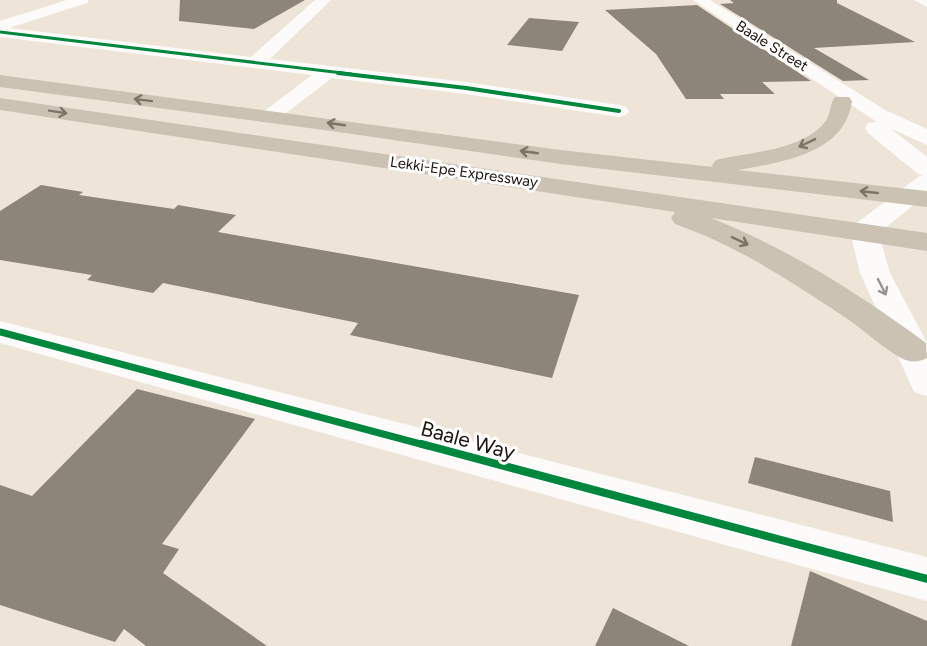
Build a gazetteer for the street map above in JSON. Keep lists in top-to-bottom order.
{
  "streets": {
    "highway": ["Lekki-Epe Expressway"],
    "street": ["Baale Street", "Baale Way"]
  }
}
